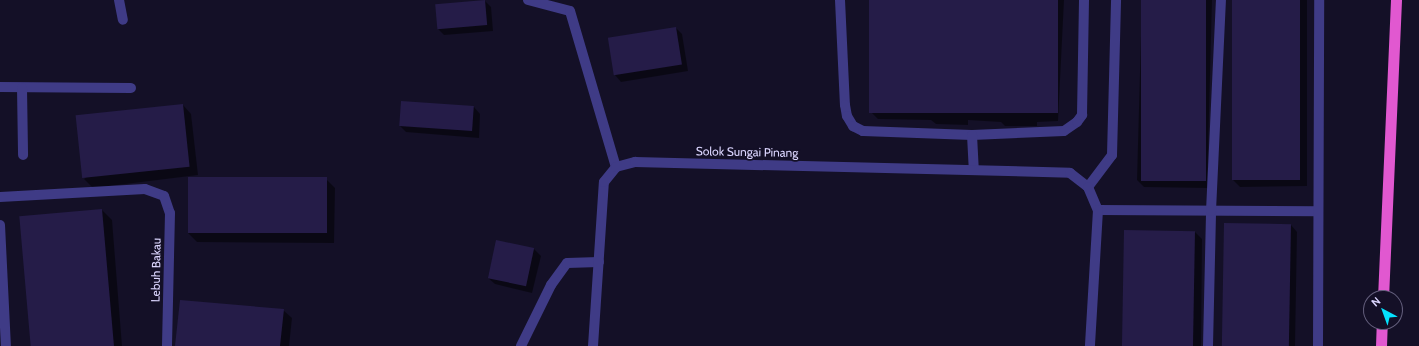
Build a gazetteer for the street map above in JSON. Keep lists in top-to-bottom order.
{
  "streets": {
    "street": ["Solok Sungai Pinang", "Lebuh Bakau"]
  },
  "north": "top left"
}
